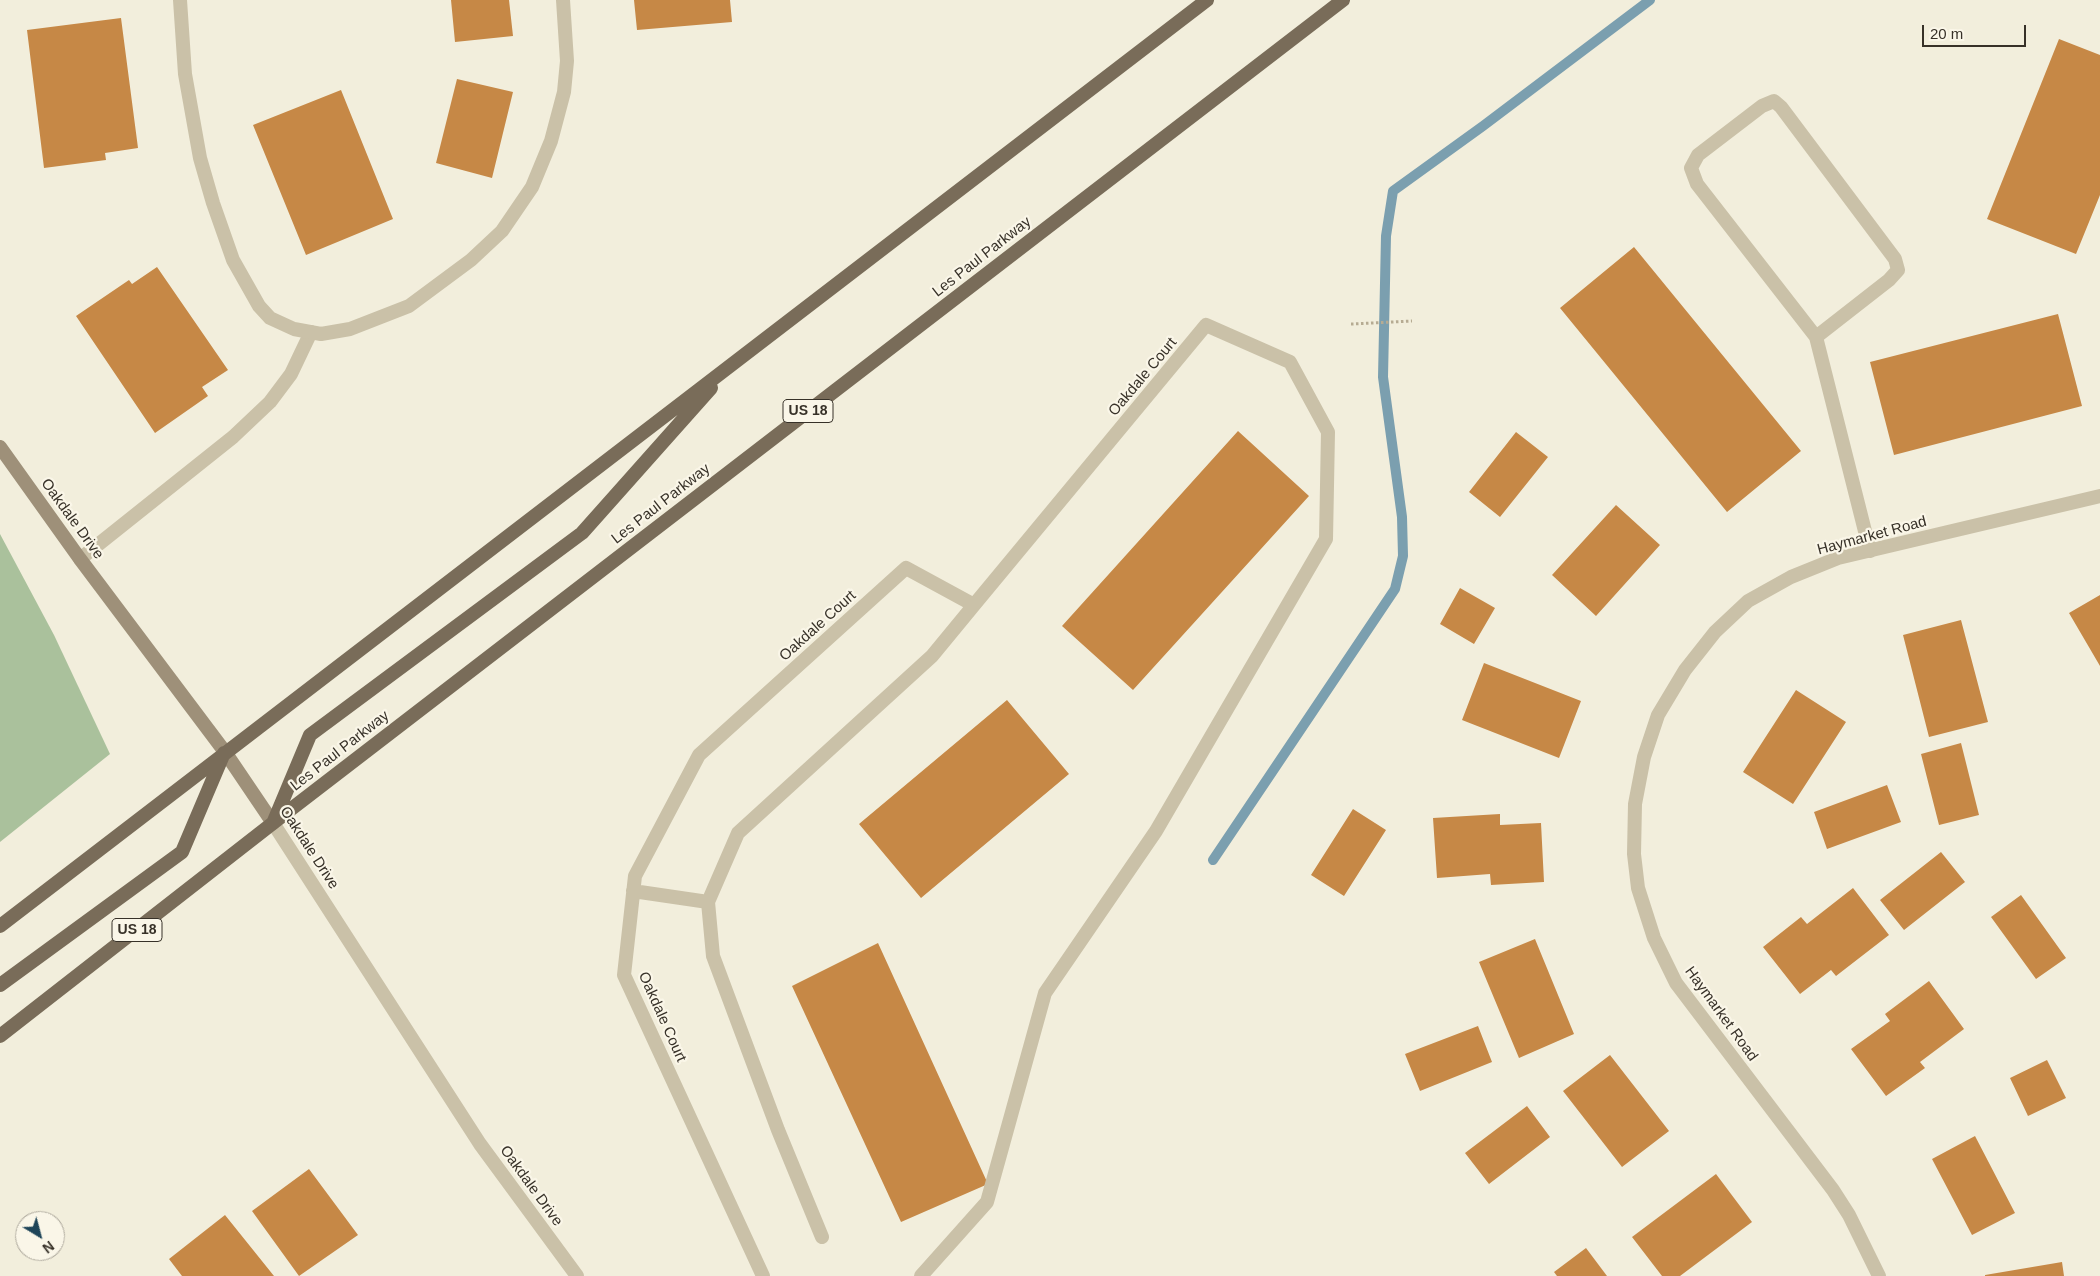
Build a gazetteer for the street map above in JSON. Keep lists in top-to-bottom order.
{
  "streets": {
    "main road": ["Les Paul Parkway", "US 18", "Oakdale Drive"],
    "street": ["Oakdale Court", "Haymarket Road"]
  },
  "crossings": [
    ["Les Paul Parkway", "Oakdale Drive"]
  ],
  "scale_bar": "20 m",
  "north": "bottom right"
}
